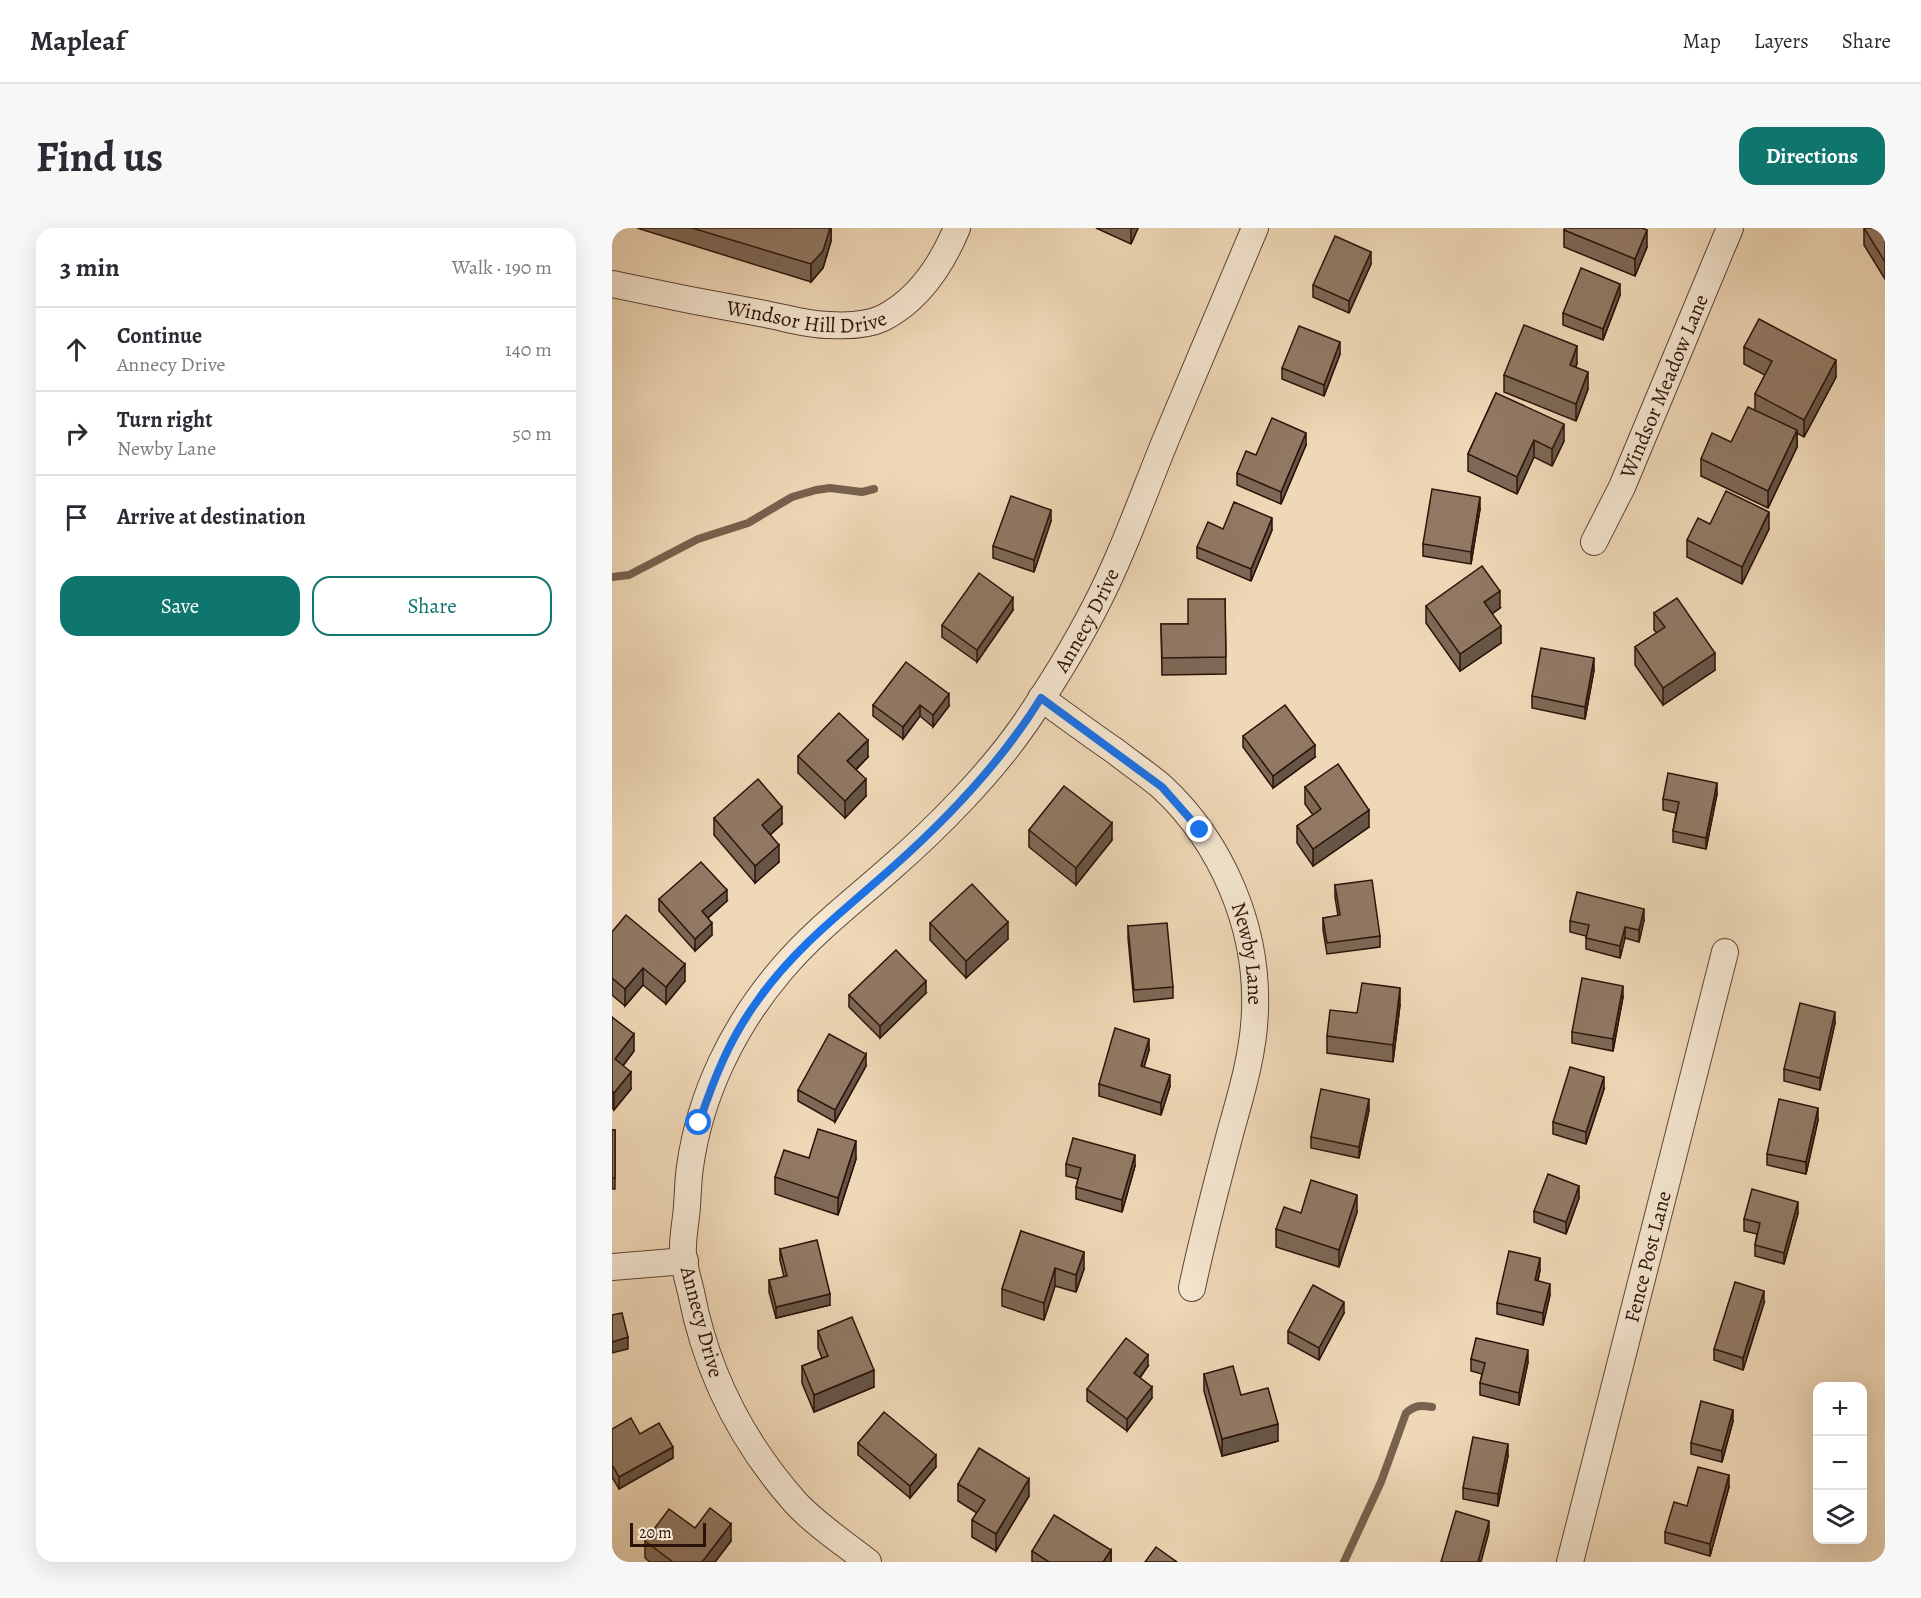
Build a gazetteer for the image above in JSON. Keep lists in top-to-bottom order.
{
  "streets": {
    "street": [
      "Windsor Hill Drive",
      "Windsor Meadow Lane",
      "Annecy Drive",
      "Newby Lane",
      "Fence Post Lane"
    ]
  },
  "crossings": [
    ["Annecy Drive", "Newby Lane"]
  ],
  "scale_bar": "20 m",
  "page": {
    "header": "Mapleaf",
    "nav": ["Map", "Layers", "Share"],
    "buttons": [
      "Directions",
      ["Save", "Share"]
    ],
    "title": "Find us",
    "heading": ["3 min", "Walk · 190 m"],
    "list": [
      ["Continue", "Annecy Drive", "140 m"],
      ["Turn right", "Newby Lane", "50 m"],
      "Arrive at destination"
    ],
    "map_buttons": ["+", "−"],
    "scale": "20 m"
  }
}
